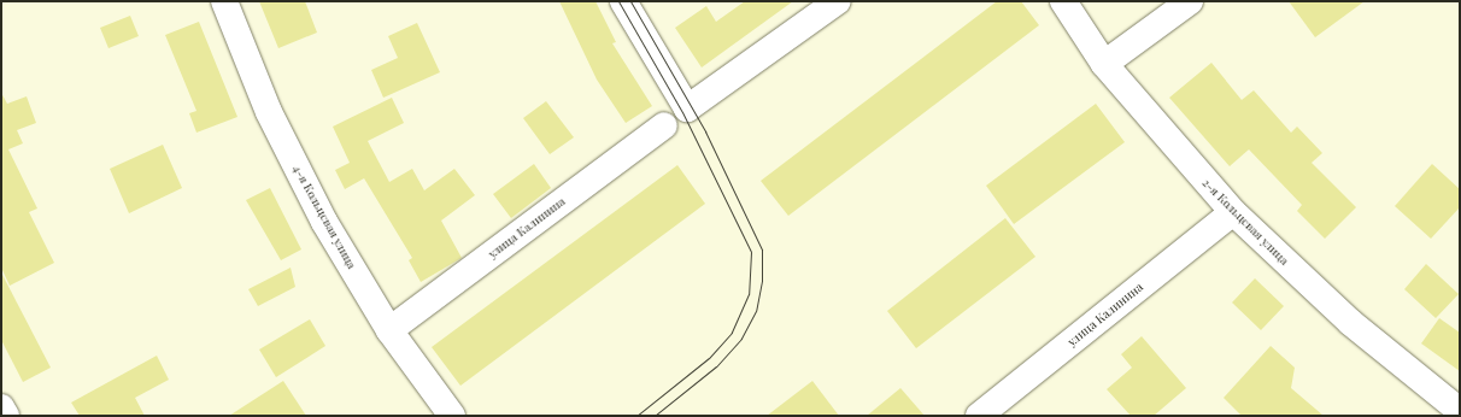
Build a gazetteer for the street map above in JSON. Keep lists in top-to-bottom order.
{
  "streets": {
    "street": ["4-я Кольцевая улица", "2-я Кольцевая улица", "улица Калинина"]
  },
  "crossings": [
    ["4-я Кольцевая улица", "улица Калинина"],
    ["2-я Кольцевая улица", "улица Калинина"]
  ]
}
